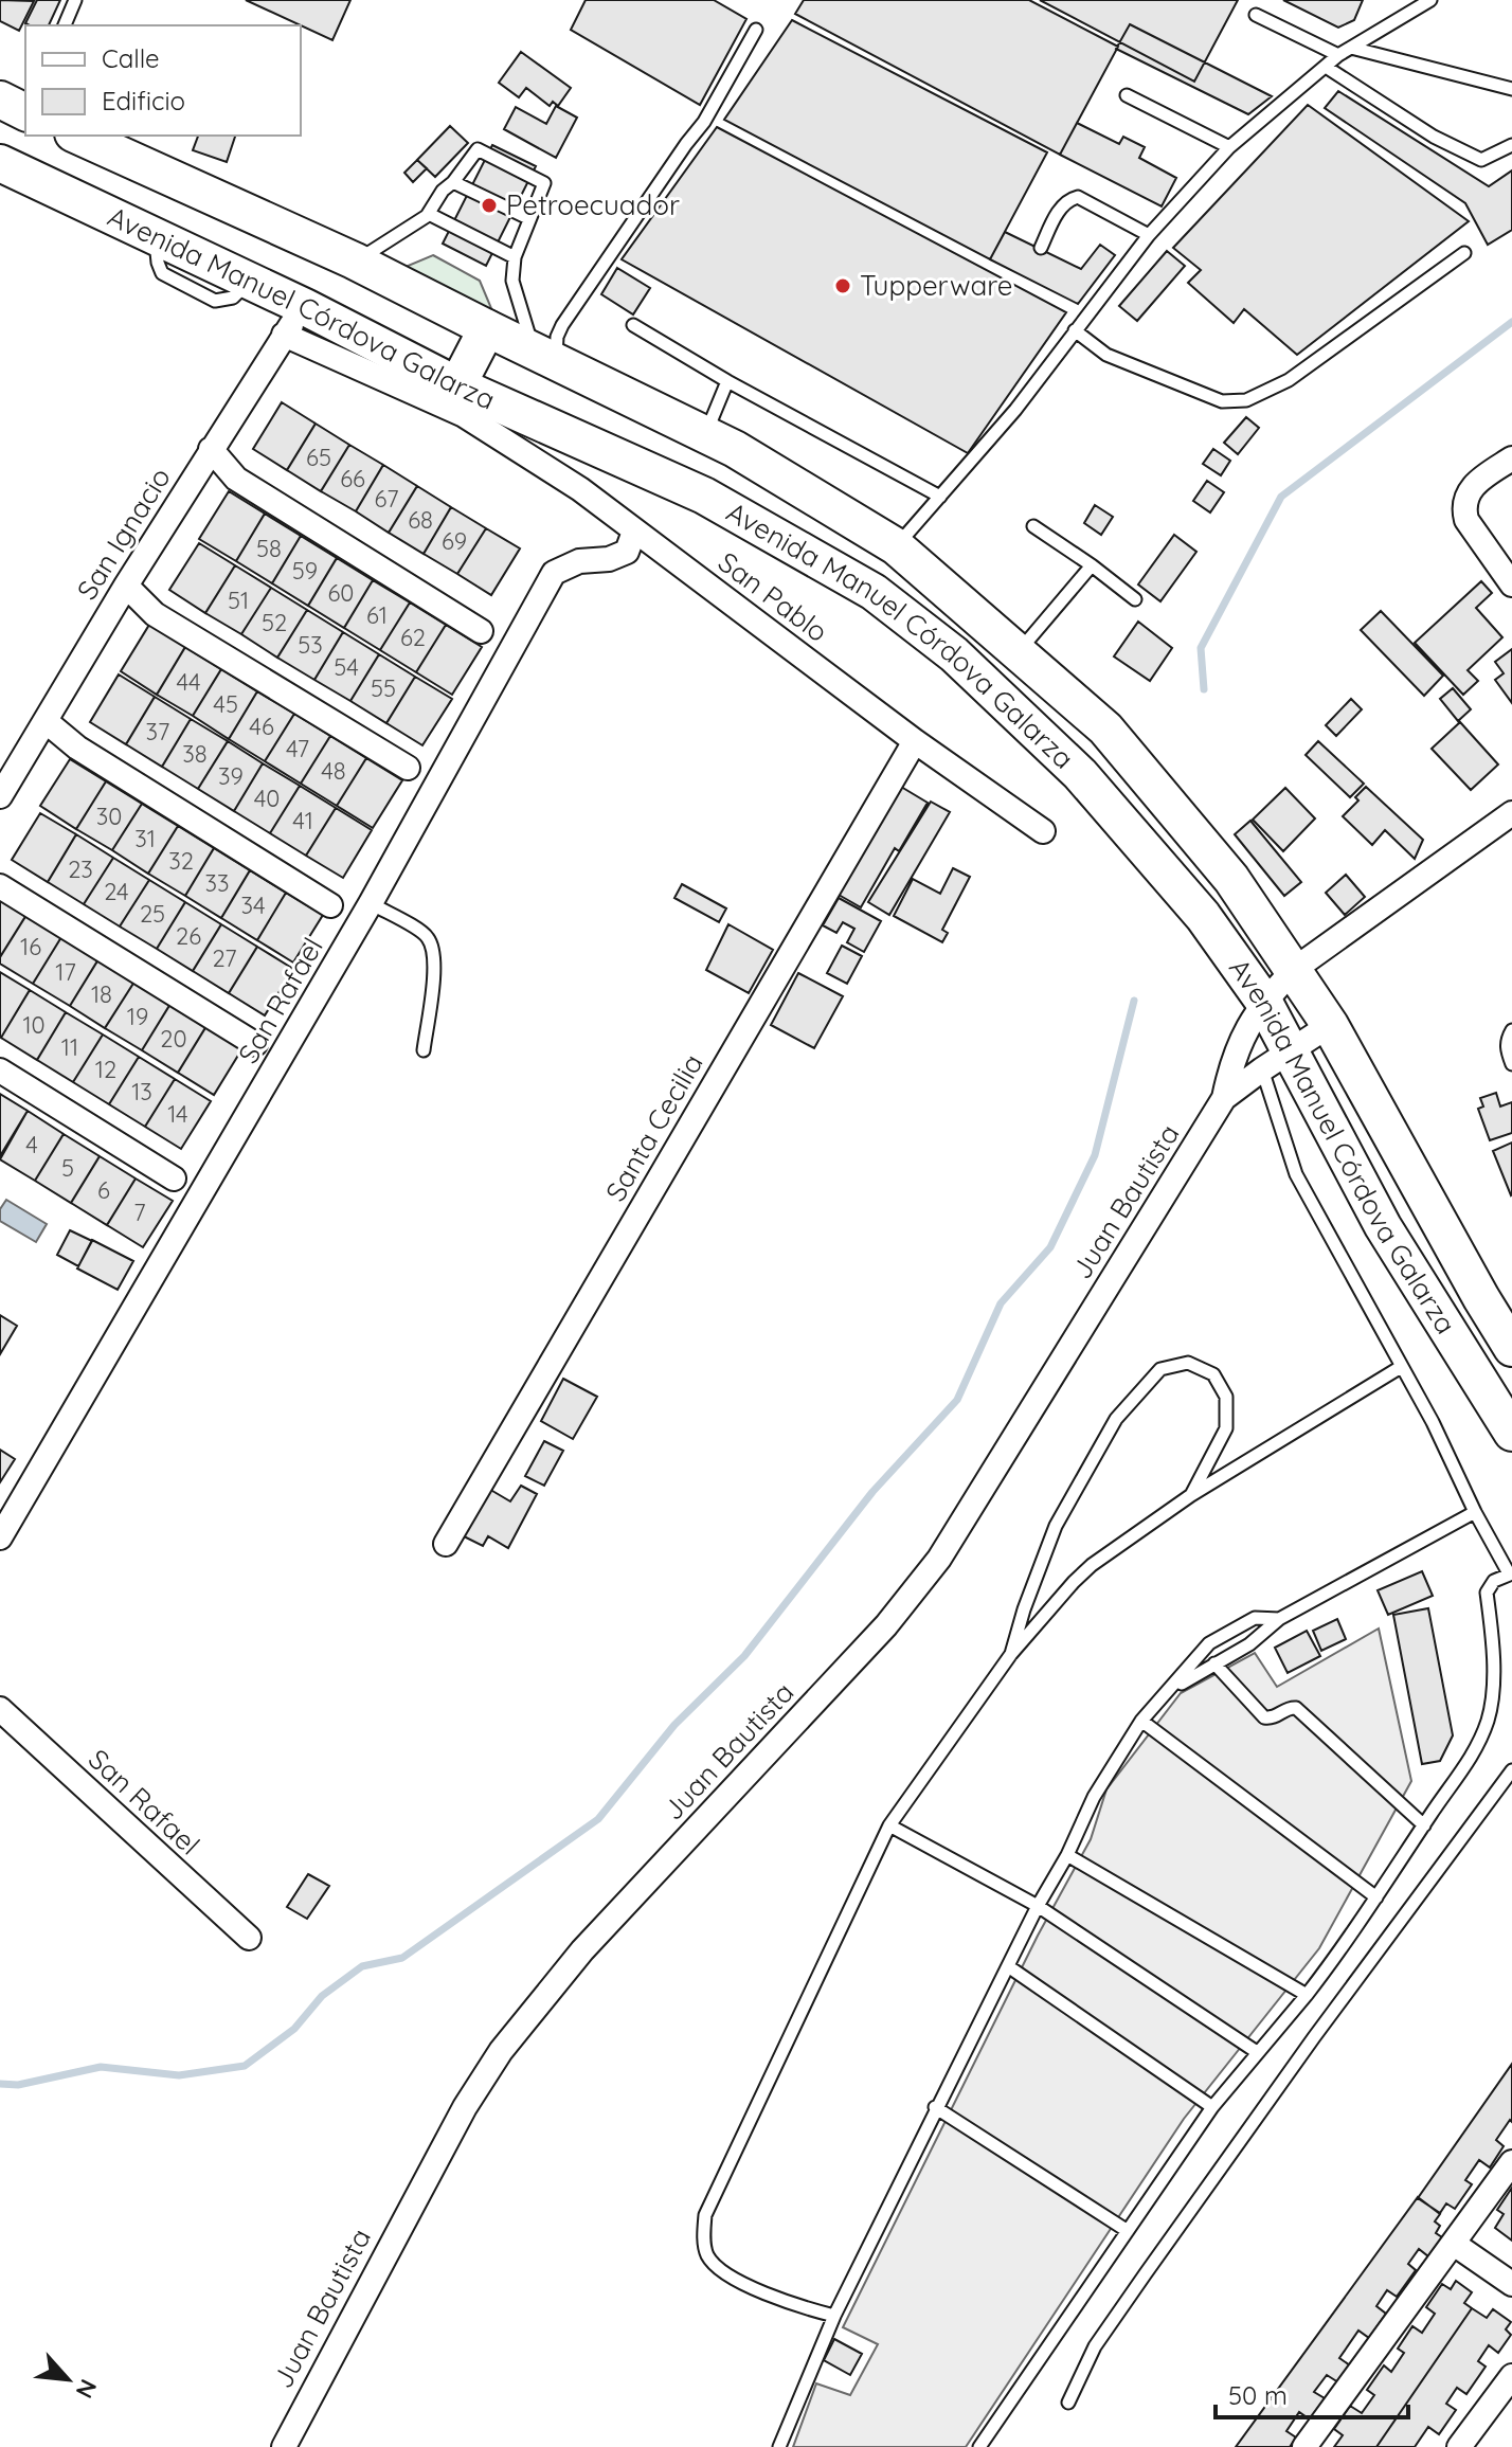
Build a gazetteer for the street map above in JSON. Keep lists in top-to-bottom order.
{
  "streets": {
    "main road": ["Avenida Manuel Córdova Galarza"],
    "street": [
      "San Ignacio",
      "San Pablo",
      "San Rafael",
      "Santa Cecilia",
      "Juan Bautista"
    ]
  },
  "crossings": [
    ["Avenida Manuel Córdova Galarza", "San Ignacio"],
    ["Avenida Manuel Córdova Galarza", "San Pablo"],
    ["Avenida Manuel Córdova Galarza", "Juan Bautista"],
    ["San Pablo", "San Rafael"],
    ["San Pablo", "Santa Cecilia"]
  ],
  "places": ["Petroecuador", "Tupperware"],
  "house_numbers": [
    "65",
    "66",
    "67",
    "68",
    "69",
    "58",
    "59",
    "60",
    "51",
    "61",
    "52",
    "62",
    "53",
    "54",
    "44",
    "55",
    "45",
    "46",
    "37",
    "47",
    "38",
    "48",
    "39",
    "40",
    "30",
    "41",
    "31",
    "32",
    "23",
    "33",
    "24",
    "34",
    "25",
    "26",
    "16",
    "27",
    "17",
    "18",
    "19",
    "10",
    "20",
    "11",
    "12",
    "13",
    "14",
    "4",
    "5",
    "6",
    "7"
  ],
  "legend": ["Calle", "Edificio"],
  "scale_bar": "50 m",
  "north": "bottom right"
}
